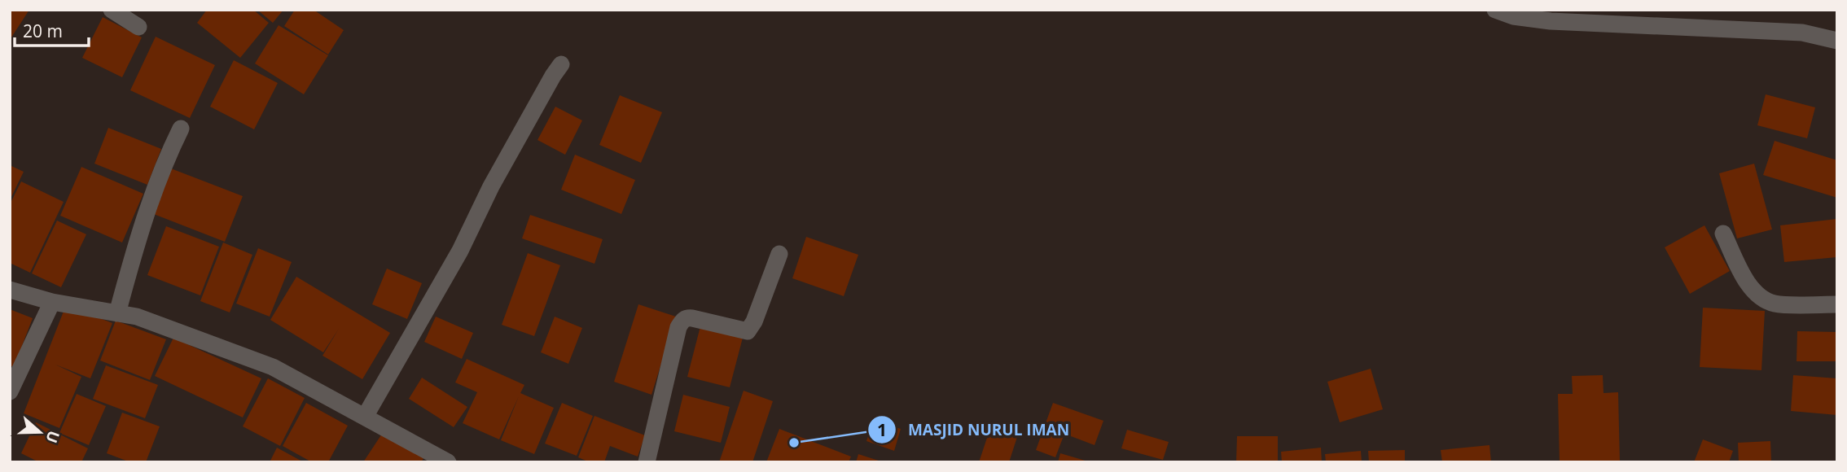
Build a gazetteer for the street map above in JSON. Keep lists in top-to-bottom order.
{
  "places": ["MASJID NURUL IMAN"],
  "scale_bar": "20 m",
  "north": "right"
}
